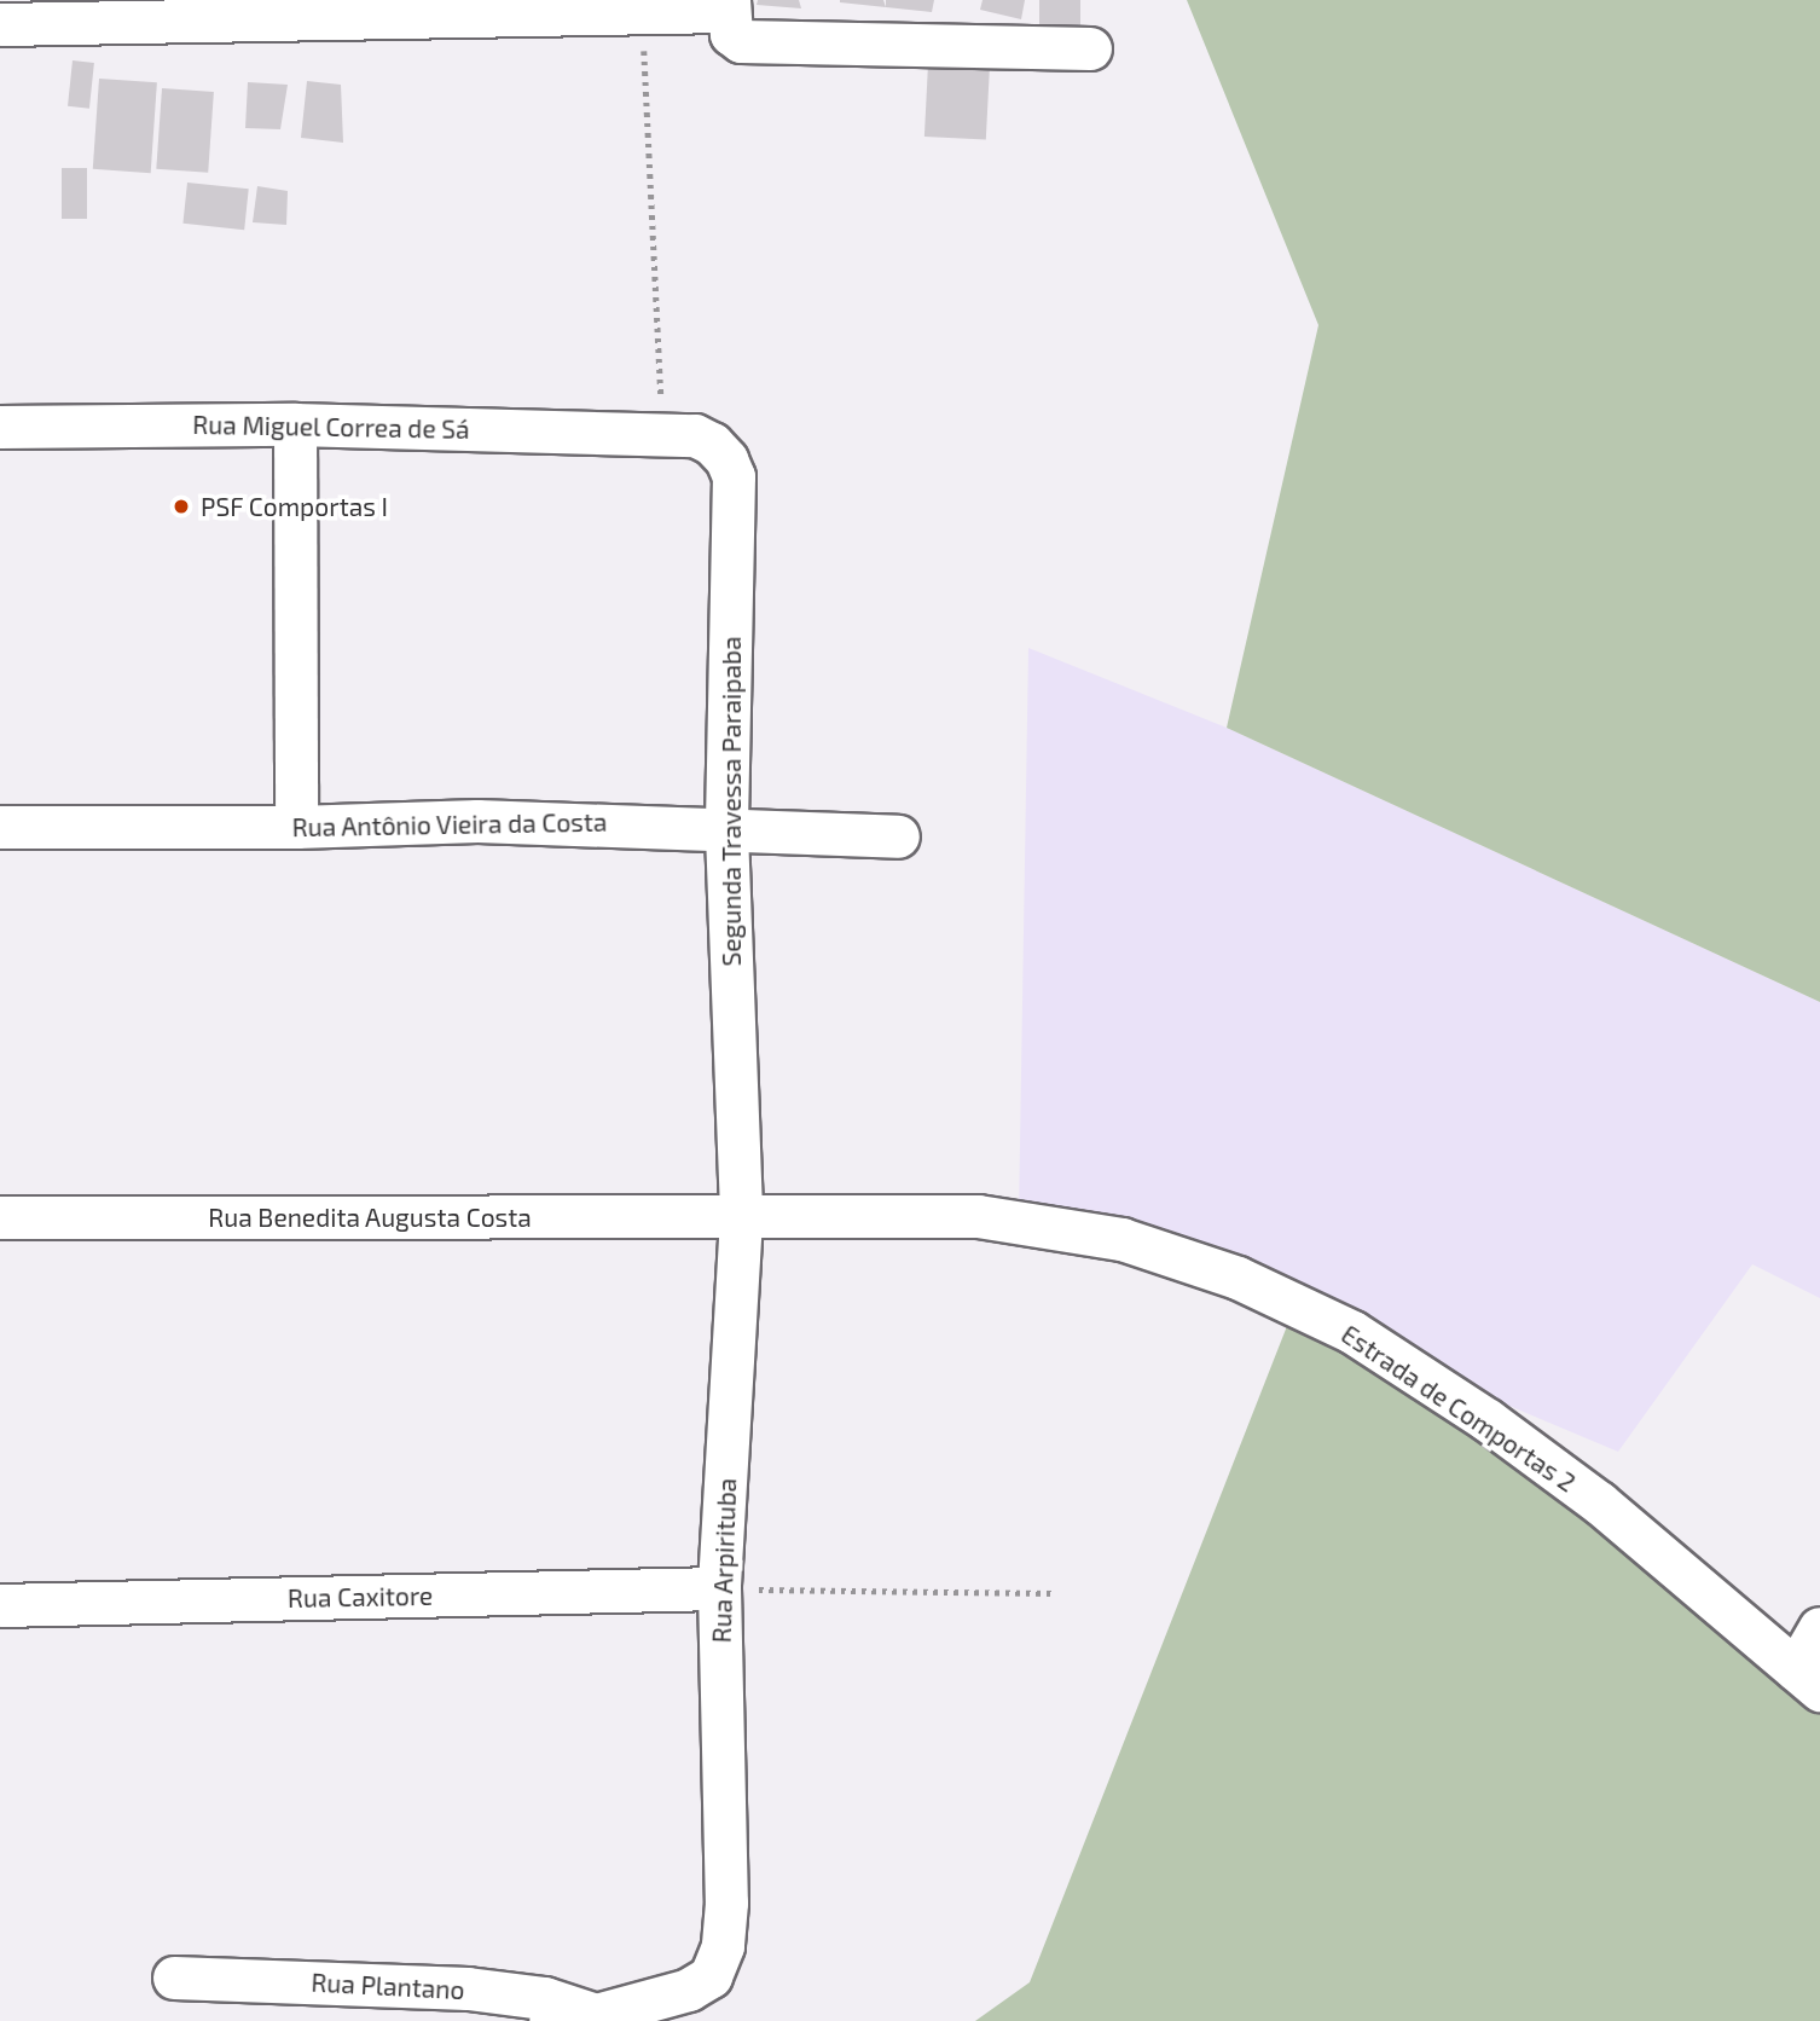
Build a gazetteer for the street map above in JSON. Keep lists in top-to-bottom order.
{
  "streets": {
    "street": [
      "Rua Miguel Correa de Sá",
      "Segunda Travessa Paraipaba",
      "Rua Antônio Vieira da Costa",
      "Rua Benedita Augusta Costa",
      "Estrada de Comportas 2",
      "Rua Arpirituba",
      "Rua Caxitore",
      "Rua Plantano"
    ]
  },
  "crossings": [
    ["Rua Miguel Correa de Sá", "Segunda Travessa Paraipaba"],
    ["Segunda Travessa Paraipaba", "Rua Antônio Vieira da Costa"],
    ["Segunda Travessa Paraipaba", "Rua Benedita Augusta Costa"],
    ["Segunda Travessa Paraipaba", "Estrada de Comportas 2"],
    ["Segunda Travessa Paraipaba", "Rua Arpirituba"],
    ["Rua Benedita Augusta Costa", "Estrada de Comportas 2"],
    ["Rua Benedita Augusta Costa", "Rua Arpirituba"],
    ["Estrada de Comportas 2", "Rua Arpirituba"],
    ["Rua Arpirituba", "Rua Caxitore"],
    ["Rua Arpirituba", "Rua Plantano"]
  ],
  "places": ["PSF Comportas I"]
}
